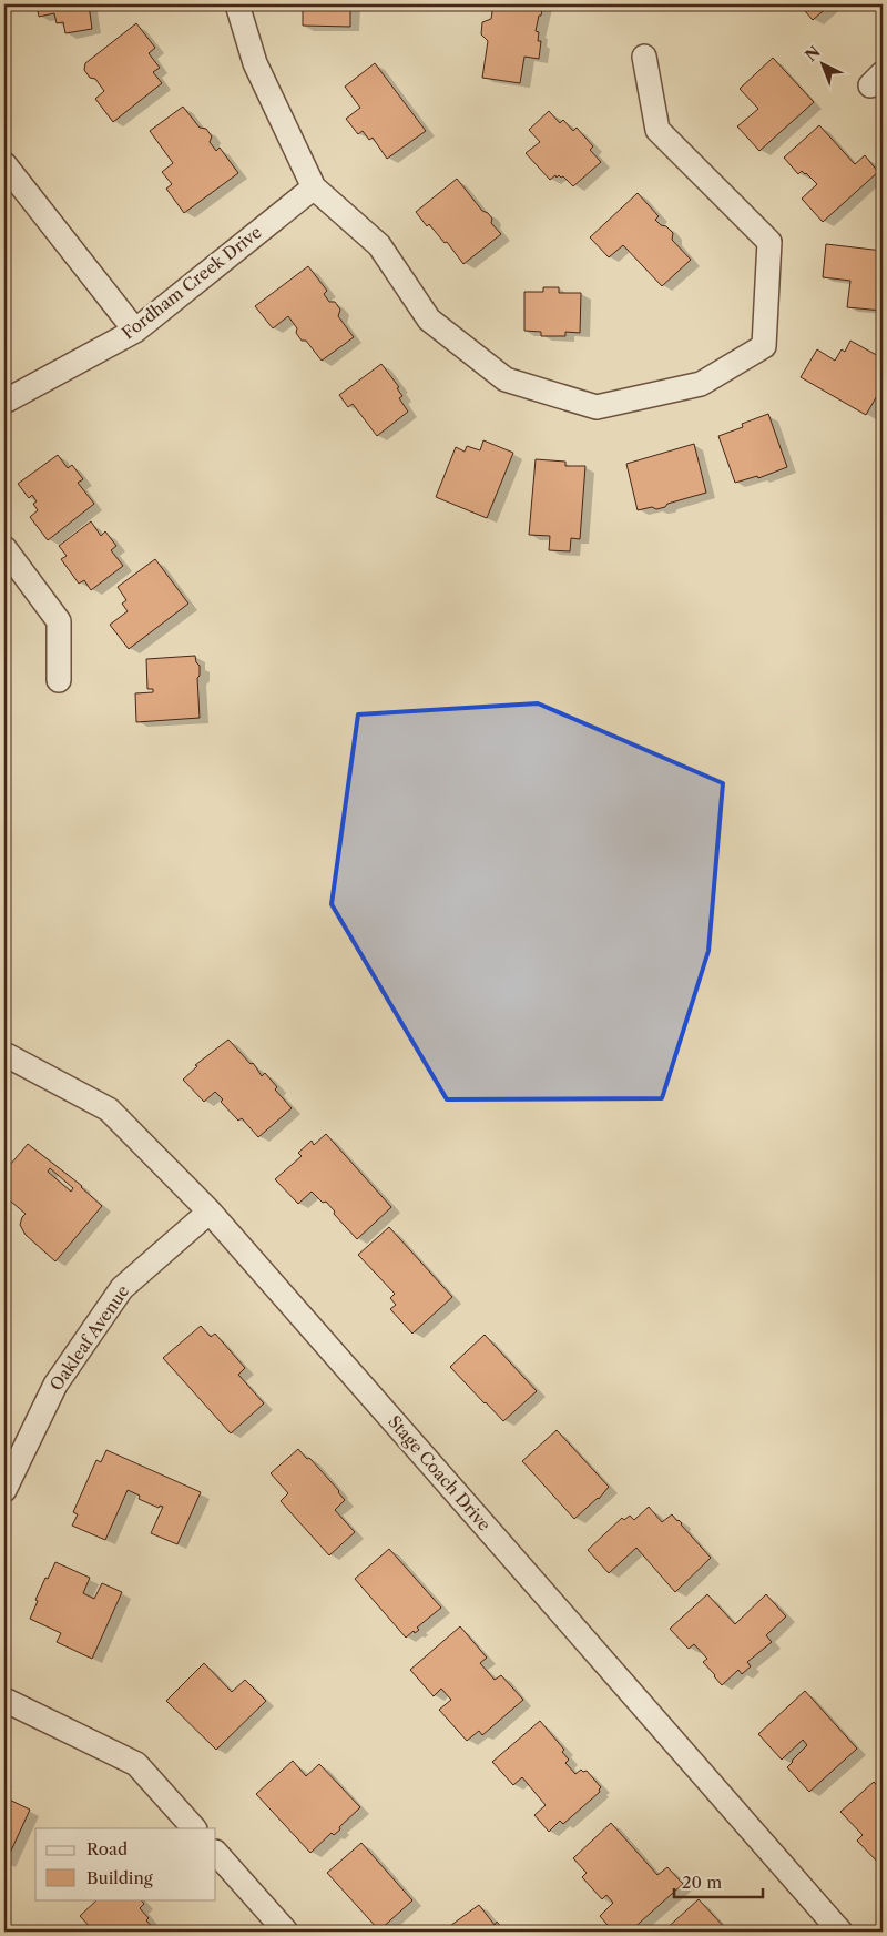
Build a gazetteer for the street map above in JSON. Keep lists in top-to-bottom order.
{
  "streets": {
    "street": ["Fordham Creek Drive", "Oakleaf Avenue", "Stage Coach Drive"]
  },
  "crossings": [
    ["Oakleaf Avenue", "Stage Coach Drive"]
  ],
  "legend": ["Road", "Building"],
  "scale_bar": "20 m",
  "north": "top left"
}
